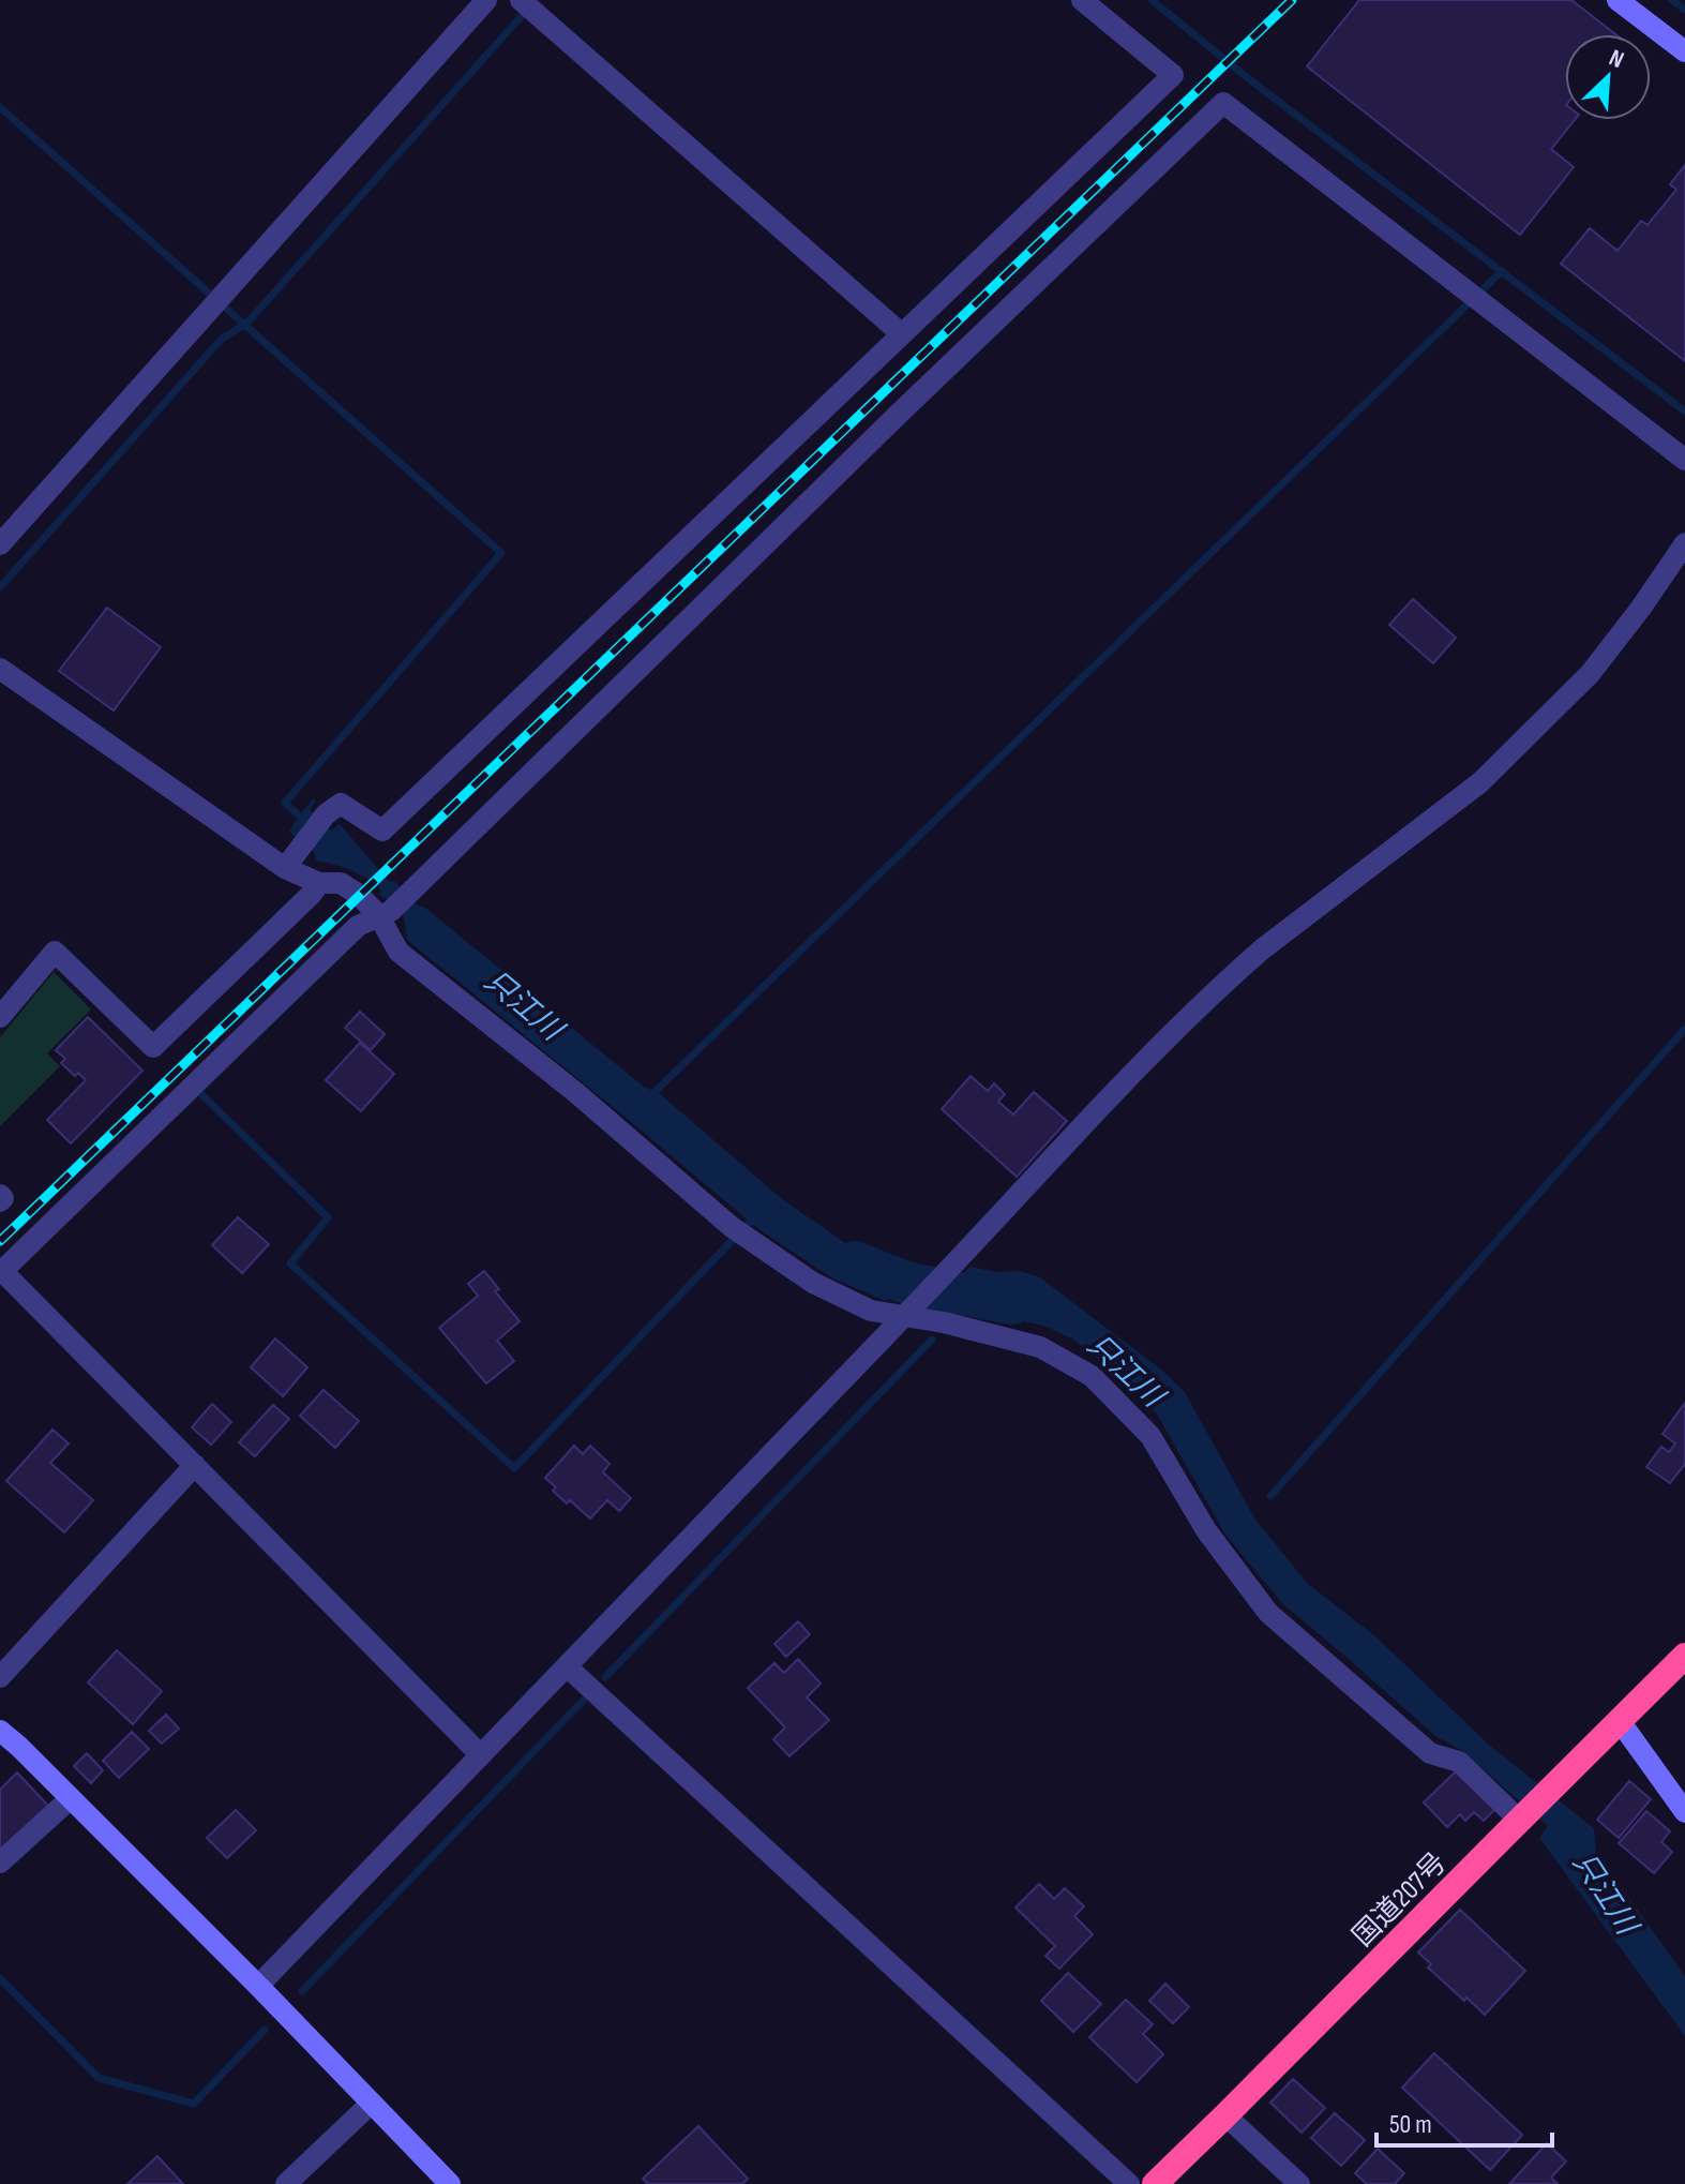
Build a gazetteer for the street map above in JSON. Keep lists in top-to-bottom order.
{
  "streets": {
    "highway": ["国道207号"]
  },
  "water": ["只江川"],
  "scale_bar": "50 m",
  "north": "top right"
}
